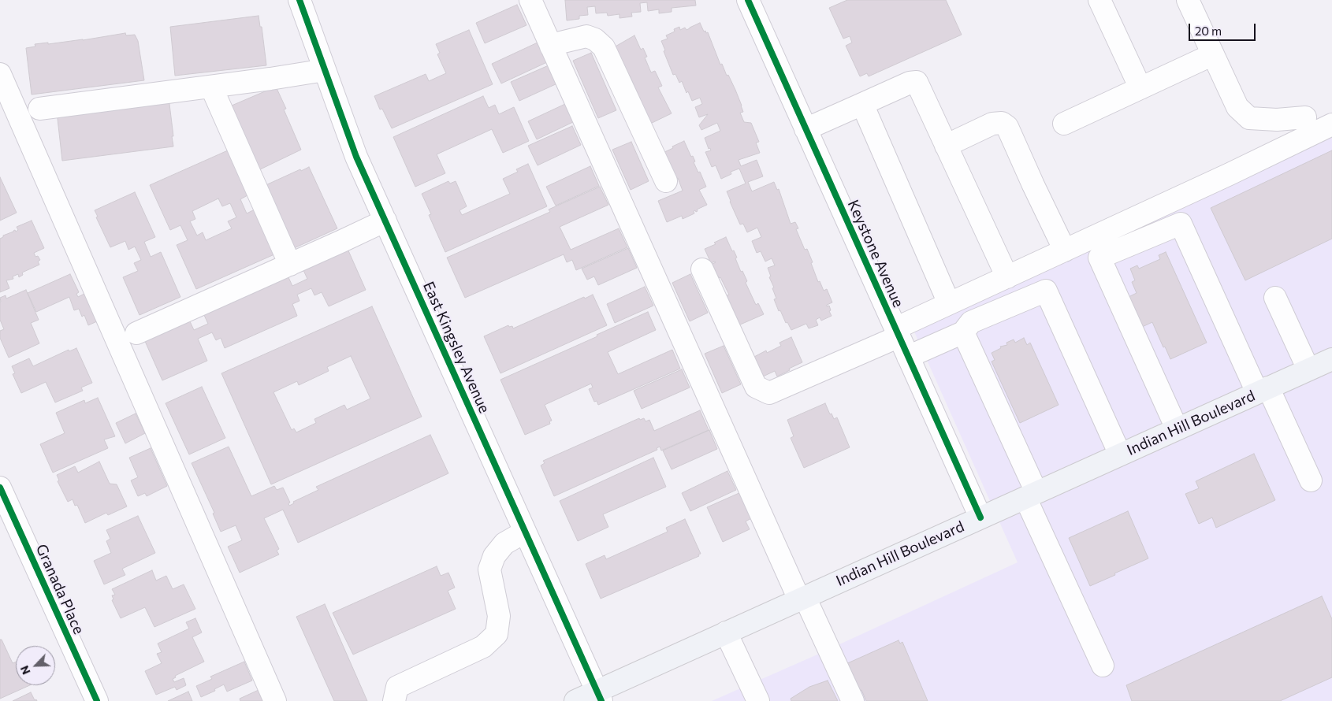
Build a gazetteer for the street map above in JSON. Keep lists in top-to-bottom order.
{
  "streets": {
    "main road": ["Indian Hill Boulevard"],
    "street": ["Keystone Avenue", "East Kingsley Avenue", "Granada Place"]
  },
  "crossings": [
    ["Keystone Avenue", "Indian Hill Boulevard"],
    ["East Kingsley Avenue", "Indian Hill Boulevard"]
  ],
  "scale_bar": "20 m",
  "north": "bottom left"
}
